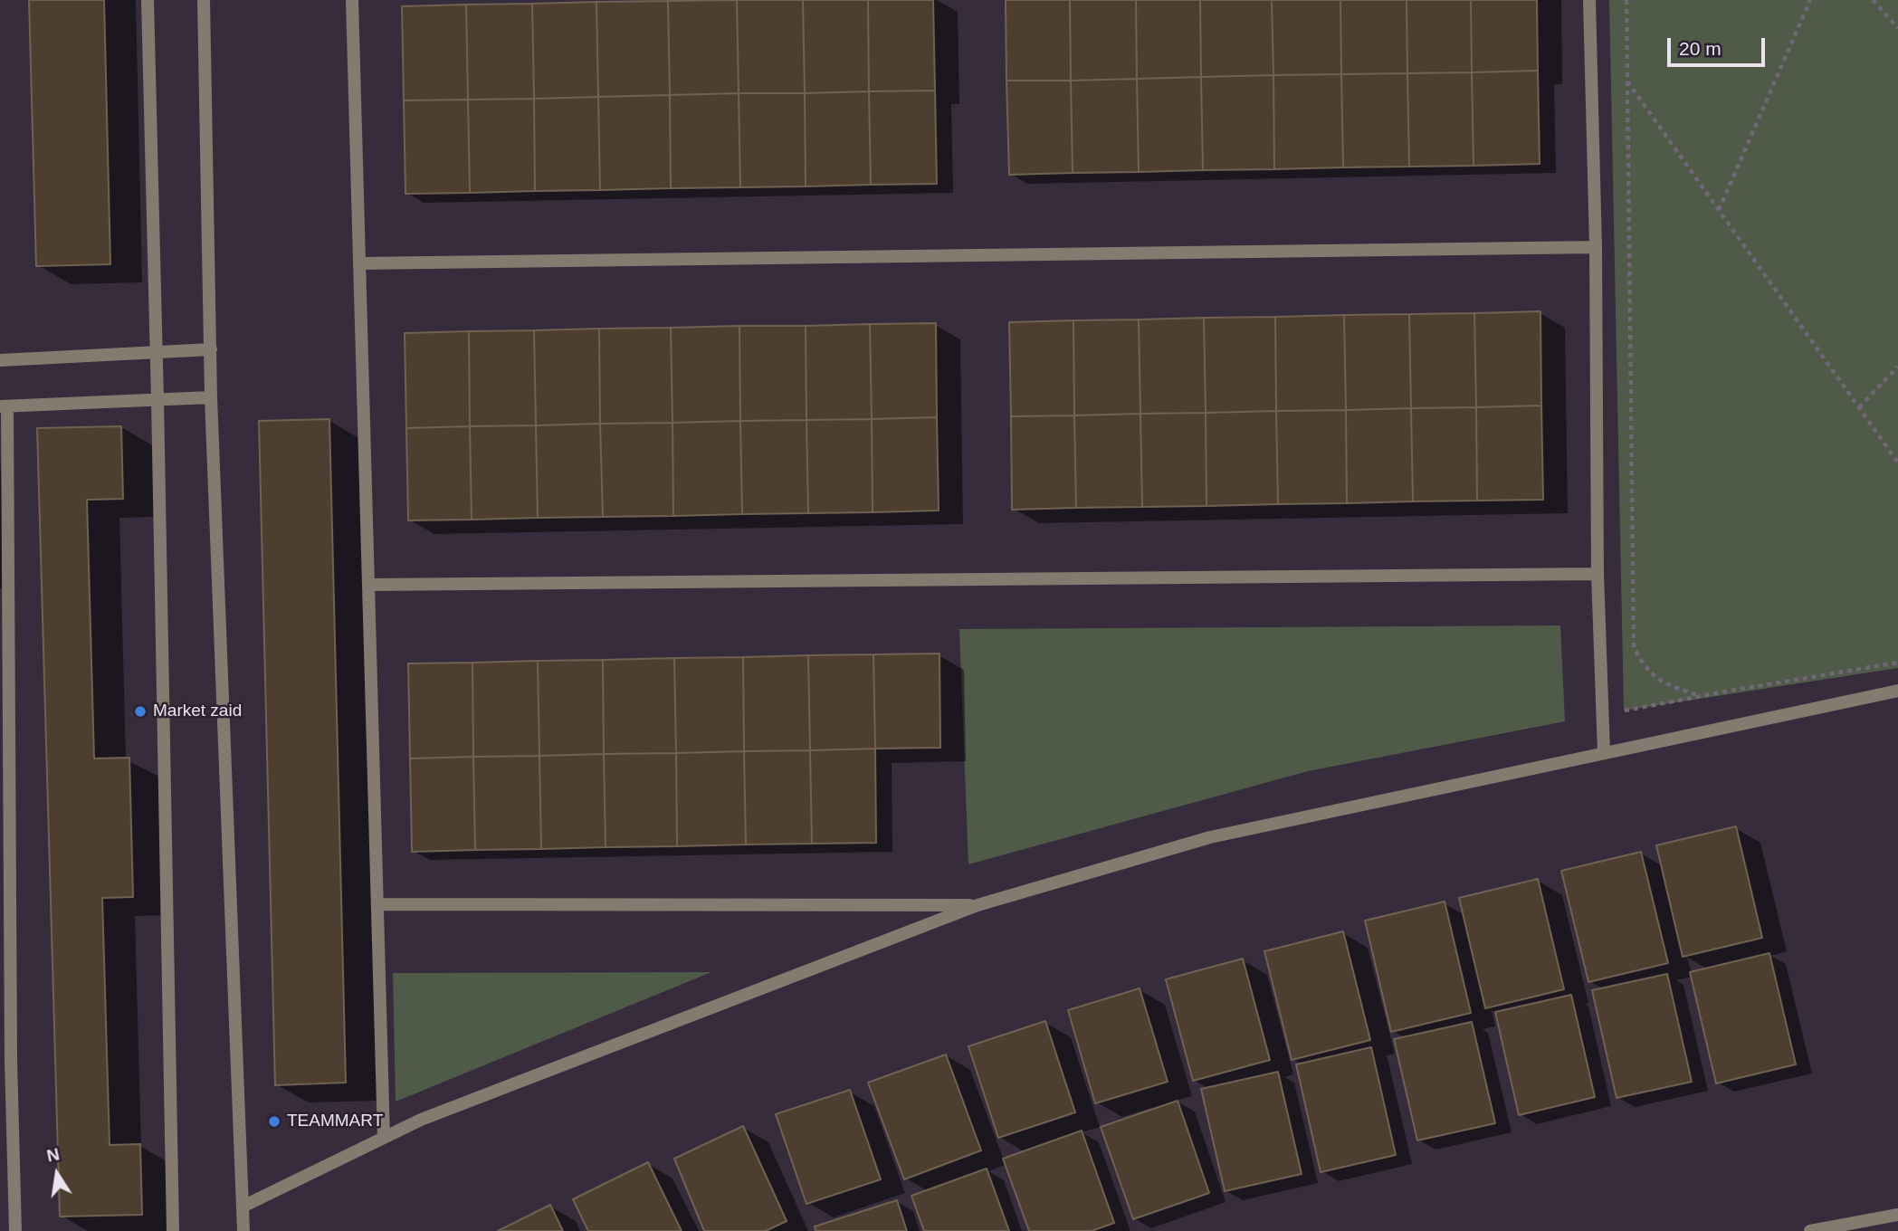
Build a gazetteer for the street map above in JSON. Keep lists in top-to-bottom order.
{
  "places": ["Market zaid", "TEAMMART"],
  "scale_bar": "20 m",
  "north": "top"
}
